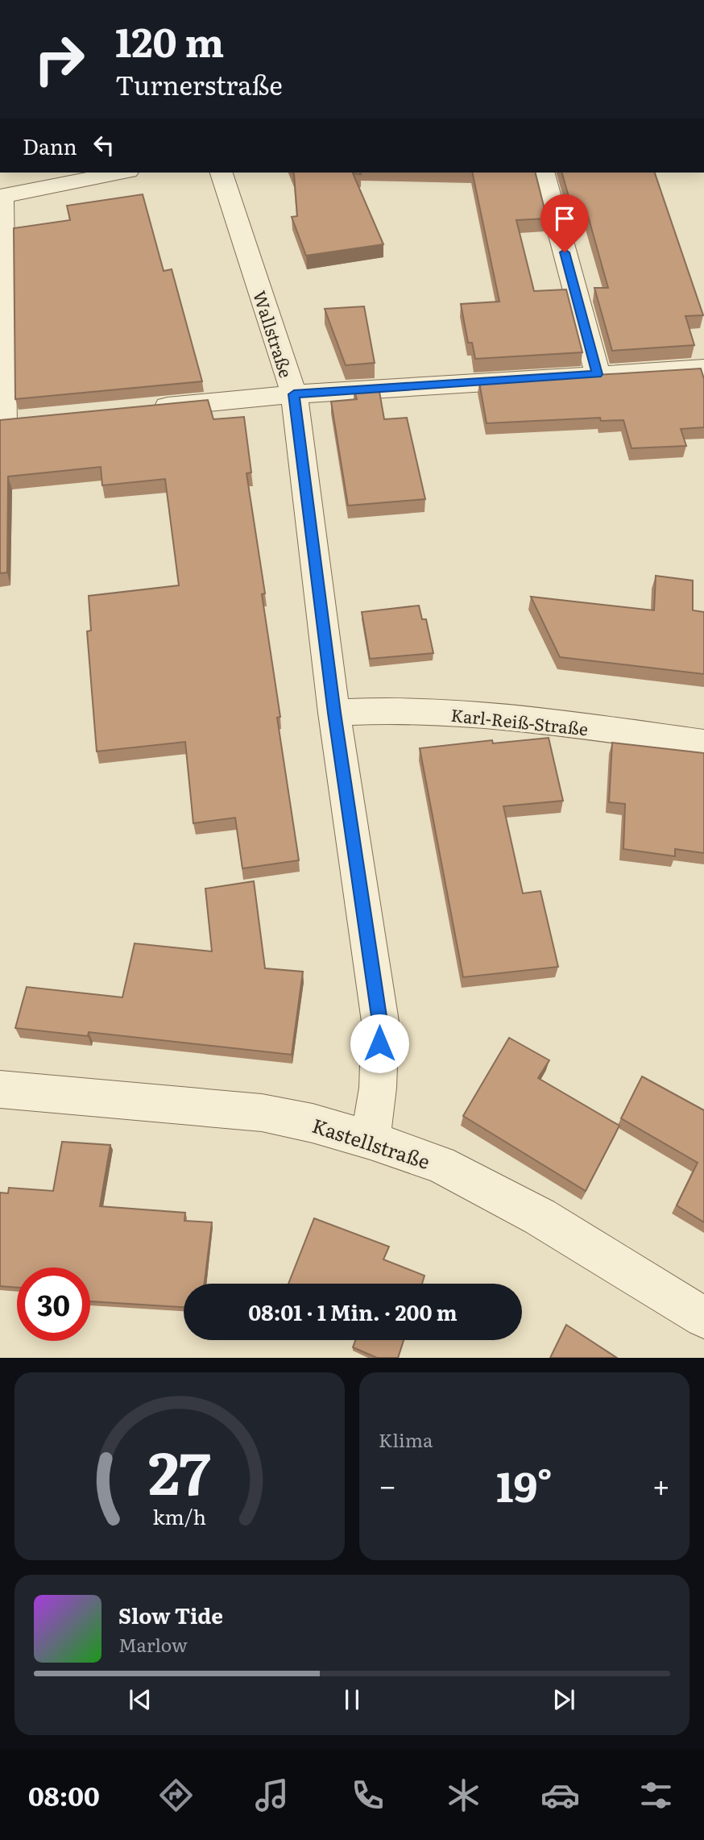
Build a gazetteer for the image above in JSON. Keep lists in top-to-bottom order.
{
  "streets": {
    "street": ["Wallstraße", "Karl-Reiß-Straße", "Kastellstraße"]
  },
  "crossings": [
    ["Wallstraße", "Karl-Reiß-Straße"],
    ["Wallstraße", "Kastellstraße"]
  ],
  "page": {
    "turn": ["120 m", "Turnerstraße"],
    "then": "Dann",
    "limit": "30",
    "trip": "08:01 · 1 Min. · 200 m",
    "tile": "Klima",
    "heat": ["−", "19°", "+"],
    "song": ["Slow Tide", "Marlow"],
    "tabs": "08:00",
    "gauge": ["27", "km/h"]
  }
}
